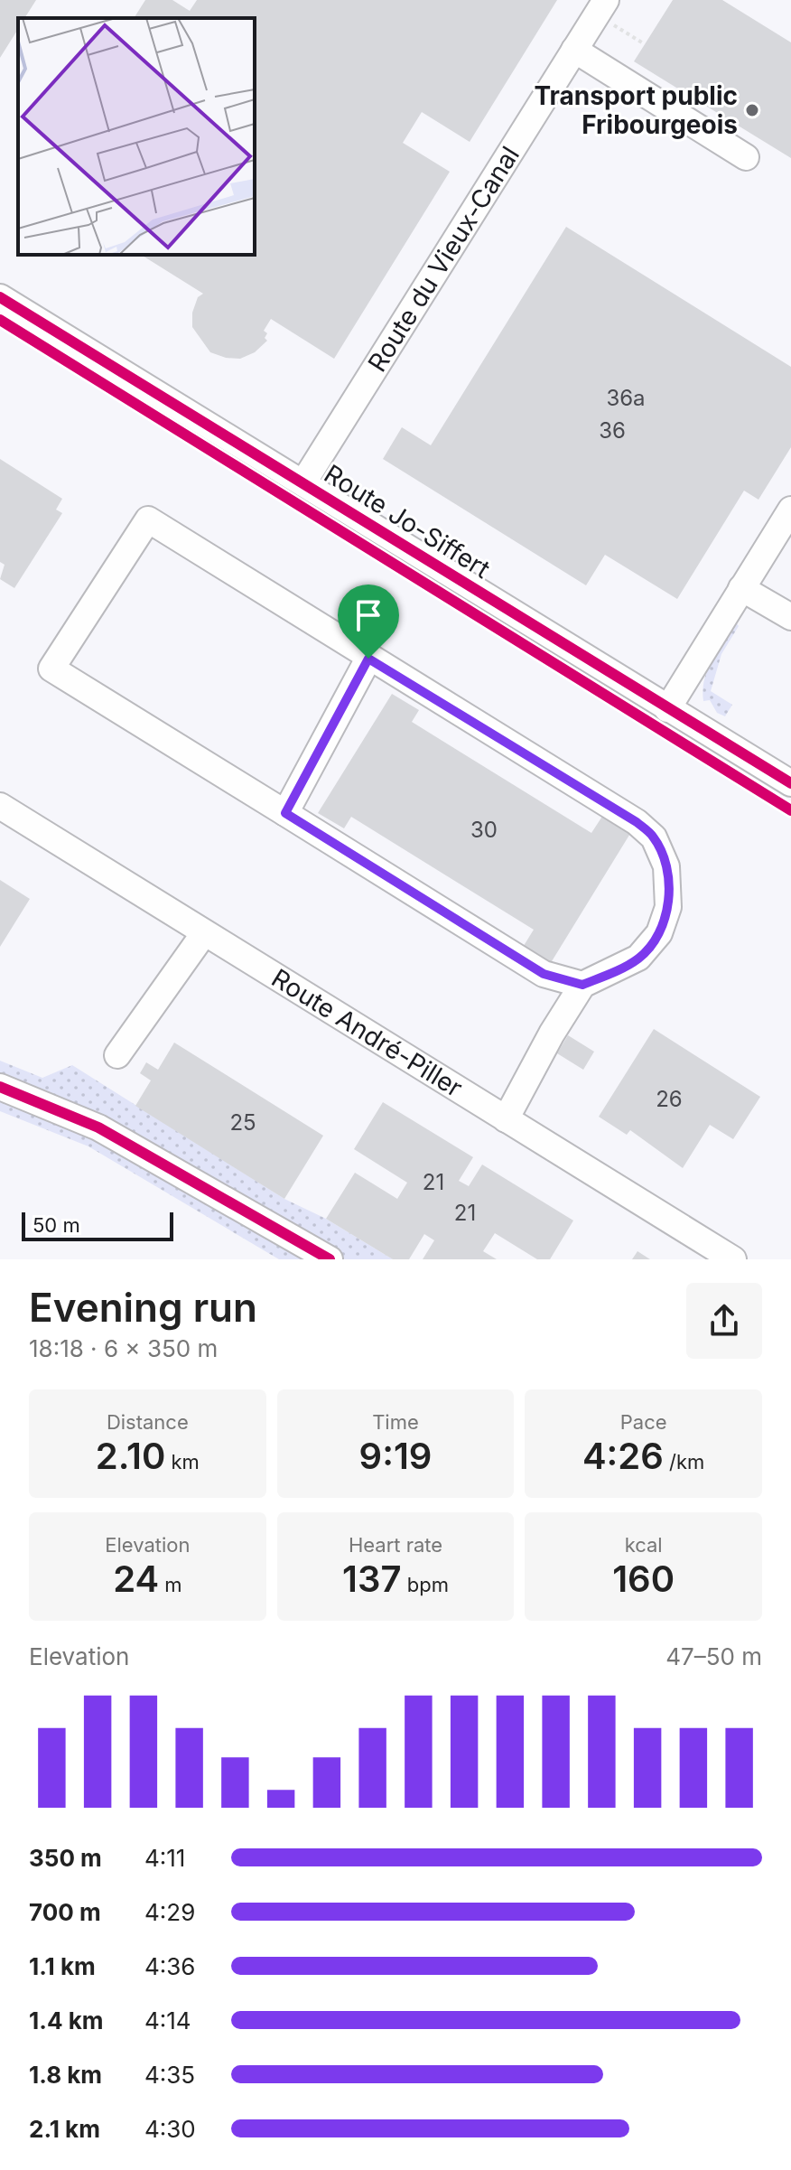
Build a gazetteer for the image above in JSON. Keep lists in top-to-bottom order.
{
  "streets": {
    "street": ["Route du Vieux-Canal", "Route Jo-Siffert", "Route André-Piller"]
  },
  "crossings": [
    ["Route du Vieux-Canal", "Route Jo-Siffert"]
  ],
  "places": ["Transport public Fribourgeois"],
  "house_numbers": [
    "36a",
    "36",
    "30",
    "26",
    "25",
    "21",
    "21"
  ],
  "scale_bar": "50 m",
  "page": {
    "scale": "50 m",
    "heading": ["Evening run", "18:18 · 6 × 350 m"],
    "stats": [
      ["Distance", "2.10 km"],
      ["Time", "9:19"],
      ["Pace", "4:26 /km"],
      ["Elevation", "24 m"],
      ["Heart rate", "137 bpm"],
      ["kcal", "160"]
    ],
    "chart": ["Elevation", "47–50 m"],
    "list": [
      {
        "name": "350 m",
        "note": "4:11"
      },
      {
        "name": "700 m",
        "note": "4:29"
      },
      {
        "name": "1.1 km",
        "note": "4:36"
      },
      {
        "name": "1.4 km",
        "note": "4:14"
      },
      {
        "name": "1.8 km",
        "note": "4:35"
      },
      {
        "name": "2.1 km",
        "note": "4:30"
      }
    ]
  }
}
